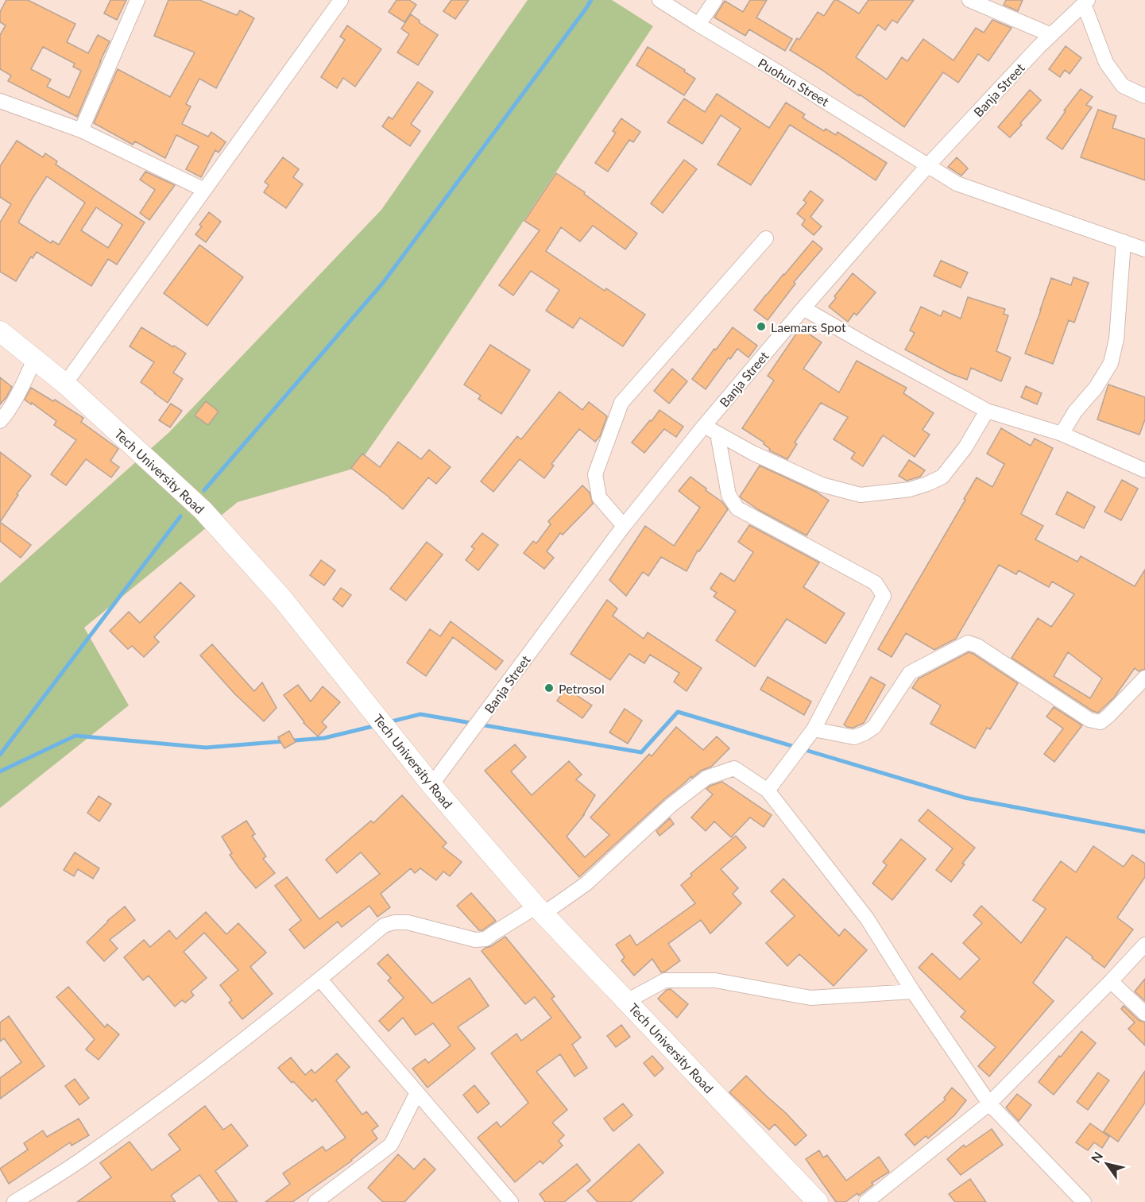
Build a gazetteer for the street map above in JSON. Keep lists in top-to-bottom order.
{
  "streets": {
    "street": ["Puohun Street", "Banja Street", "Tech University Road"]
  },
  "crossings": [
    ["Puohun Street", "Banja Street"],
    ["Banja Street", "Tech University Road"]
  ],
  "places": ["Laemars Spot", "Petrosol"],
  "north": "top left"
}
